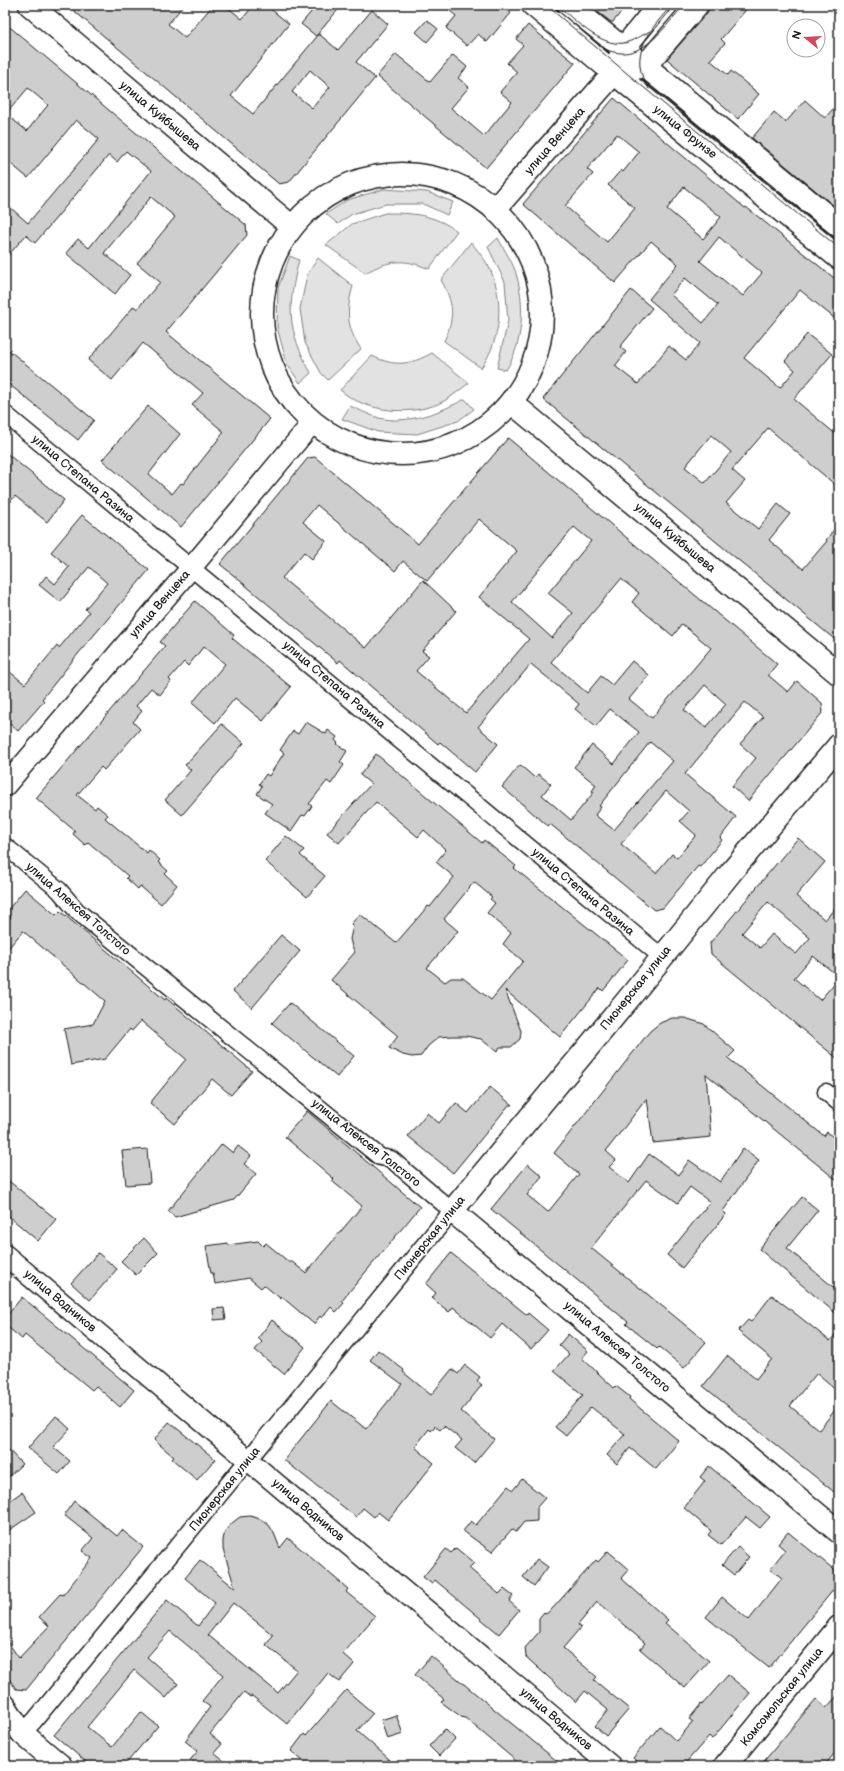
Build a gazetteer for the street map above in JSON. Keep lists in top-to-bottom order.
{
  "streets": {
    "main road": [
      "улица Куйбышева",
      "улица Фрунзе",
      "улица Венцека",
      "улица Алексея Толстого",
      "Пионерская улица",
      "Комсомольская улица"
    ],
    "street": ["улица Степана Разина", "улица Водников"]
  },
  "crossings": [
    ["улица Фрунзе", "улица Венцека"],
    ["улица Венцека", "улица Степана Разина"],
    ["улица Степана Разина", "Пионерская улица"],
    ["улица Алексея Толстого", "Пионерская улица"],
    ["Пионерская улица", "улица Водников"]
  ],
  "north": "left"
}
